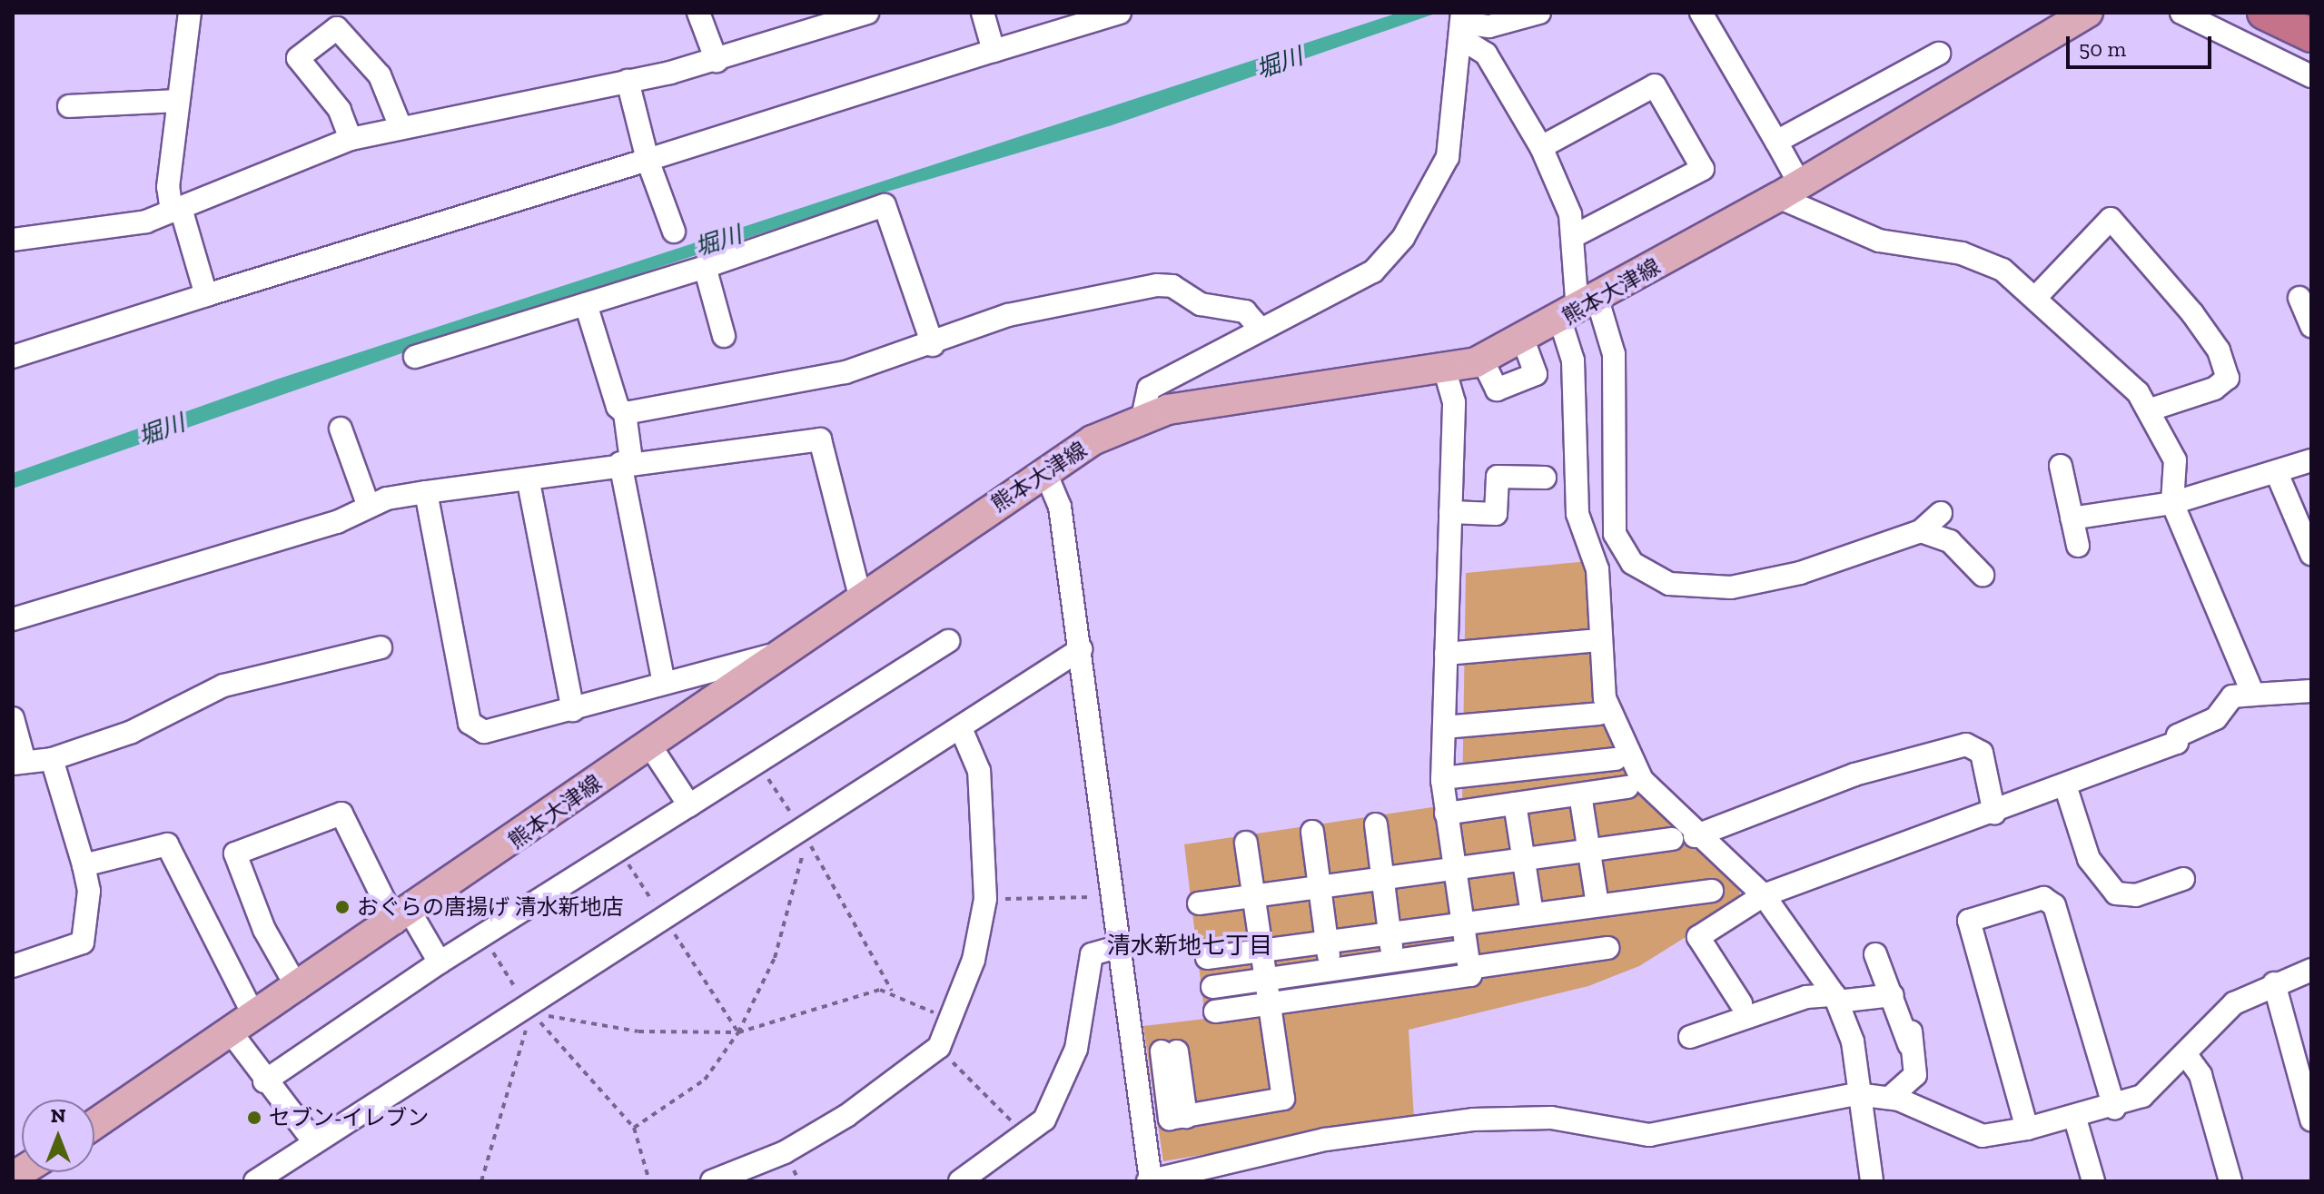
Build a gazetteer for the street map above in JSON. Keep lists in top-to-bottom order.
{
  "streets": {
    "main road": ["熊本大津線"]
  },
  "districts": ["清水新地七丁目"],
  "water": ["堀川"],
  "places": ["おぐらの唐揚げ 清水新地店", "セブン-イレブン"],
  "scale_bar": "50 m",
  "north": "top"
}
